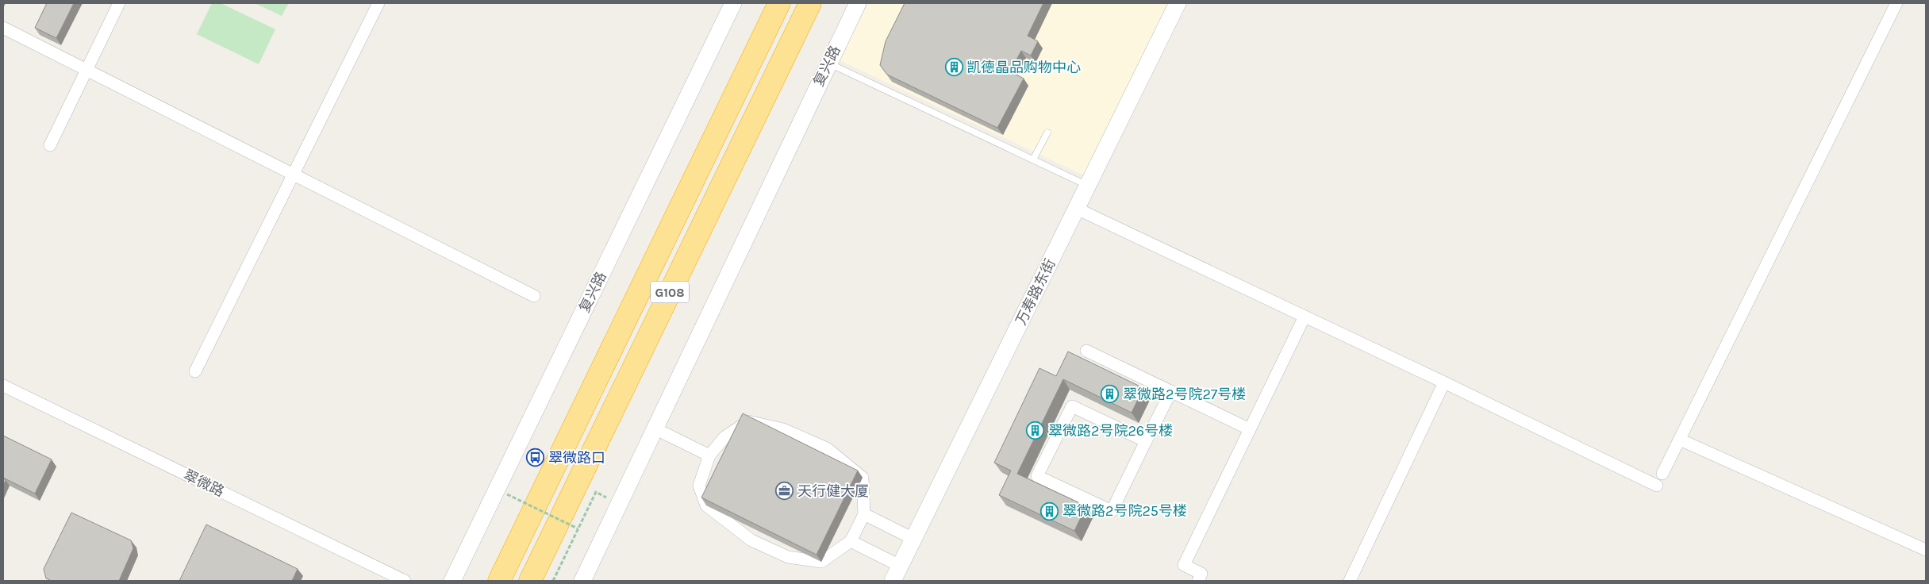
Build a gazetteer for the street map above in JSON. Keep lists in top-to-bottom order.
{
  "streets": {
    "highway": ["G108"],
    "street": ["复兴路", "万寿路东街", "翠微路"]
  },
  "places": {
    "building": [
      "凯德晶品购物中心",
      "翠微路2号院27号楼",
      "翠微路2号院26号楼",
      "翠微路2号院25号楼"
    ],
    "bus stop": ["翠微路口"],
    "office": ["天行健大厦"]
  }
}
